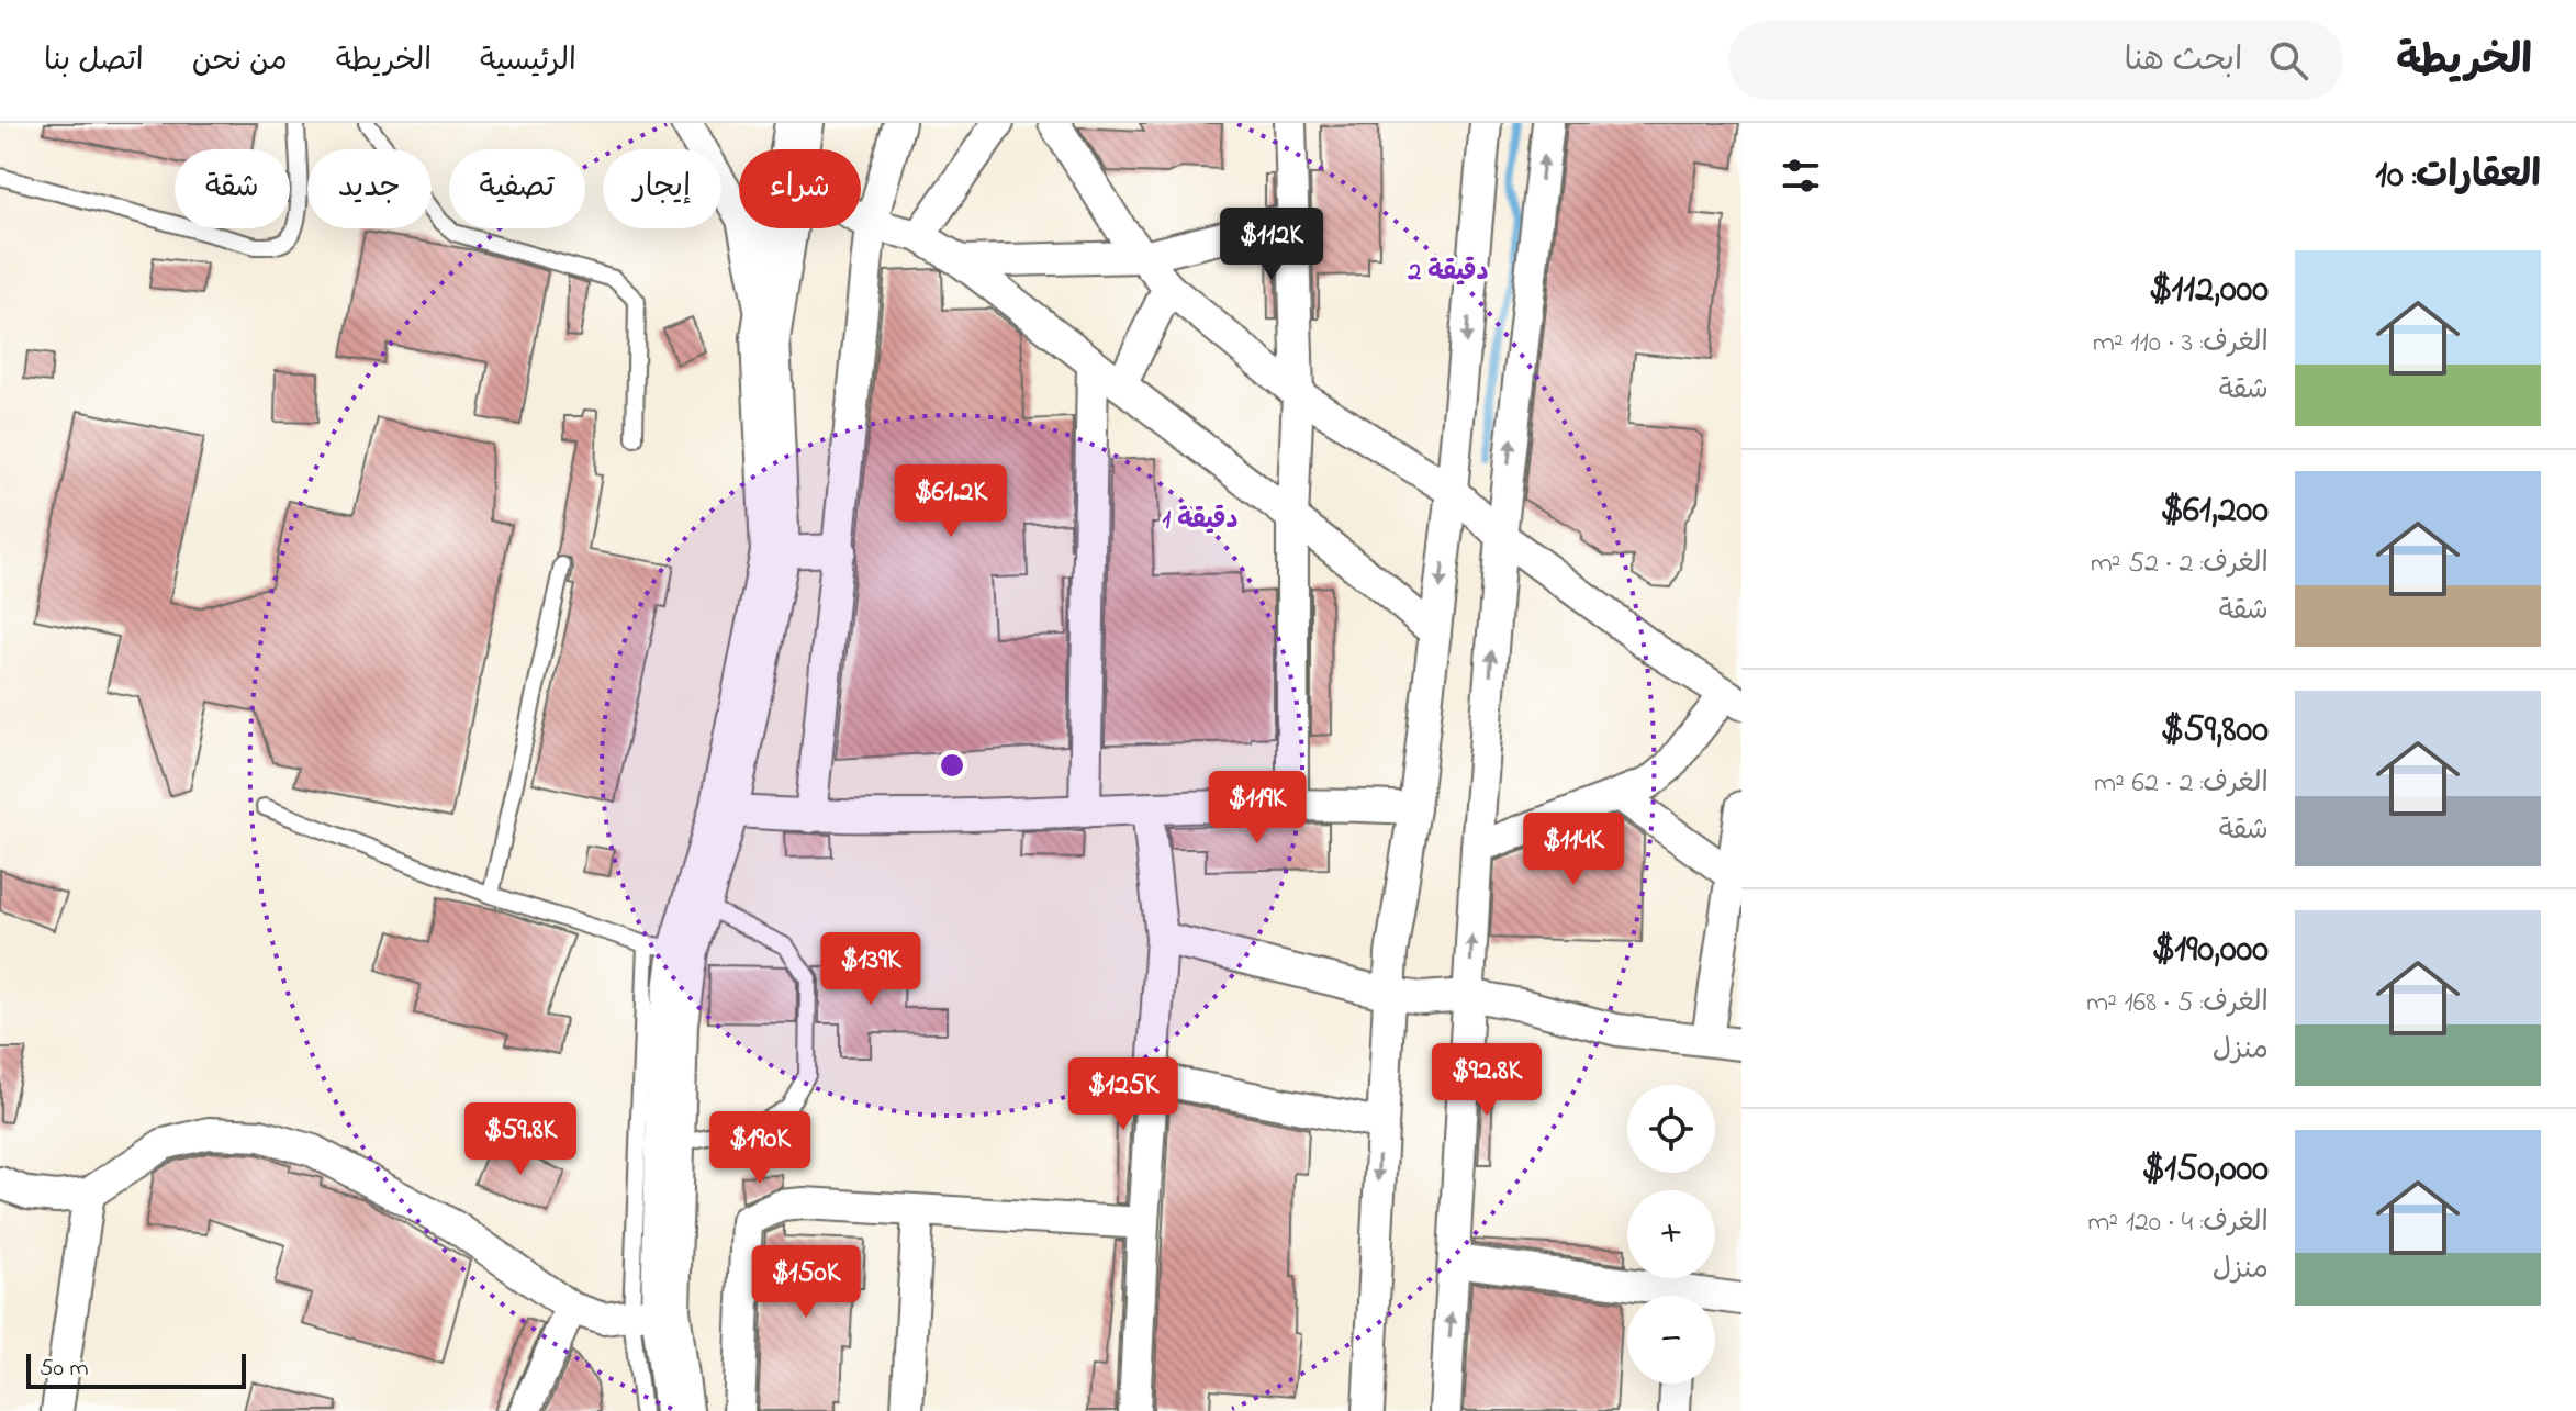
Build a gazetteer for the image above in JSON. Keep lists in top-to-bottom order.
{
  "scale_bar": "50 m",
  "page": {
    "header": "الخريطة",
    "search": "ابحث هنا",
    "nav": [
      "الرئيسية",
      "الخريطة",
      "من نحن",
      "اتصل بنا"
    ],
    "heading": "العقارات: 10",
    "chip": [
      "شراء",
      "إيجار",
      "تصفية",
      "جديد",
      "شقة"
    ],
    "price": [
      "$112K",
      "$61.2K",
      "$119K",
      "$114K",
      "$139K",
      "$92.8K",
      "$125K",
      "$59.8K",
      "$190K",
      "$150K"
    ],
    "list": [
      {
        "name": "$112,000",
        "note": "الغرف: 3 · 110 m² · شقة"
      },
      {
        "name": "$61,200",
        "note": "الغرف: 2 · 52 m² · شقة"
      },
      {
        "name": "$59,800",
        "note": "الغرف: 2 · 62 m² · شقة"
      },
      {
        "name": "$190,000",
        "note": "الغرف: 5 · 168 m² · منزل"
      },
      {
        "name": "$150,000",
        "note": "الغرف: 4 · 120 m² · منزل"
      }
    ],
    "map_buttons": ["+", "−"],
    "scale": "50 m"
  },
  "rings": ["2 دقيقة", "1 دقيقة"]
}
